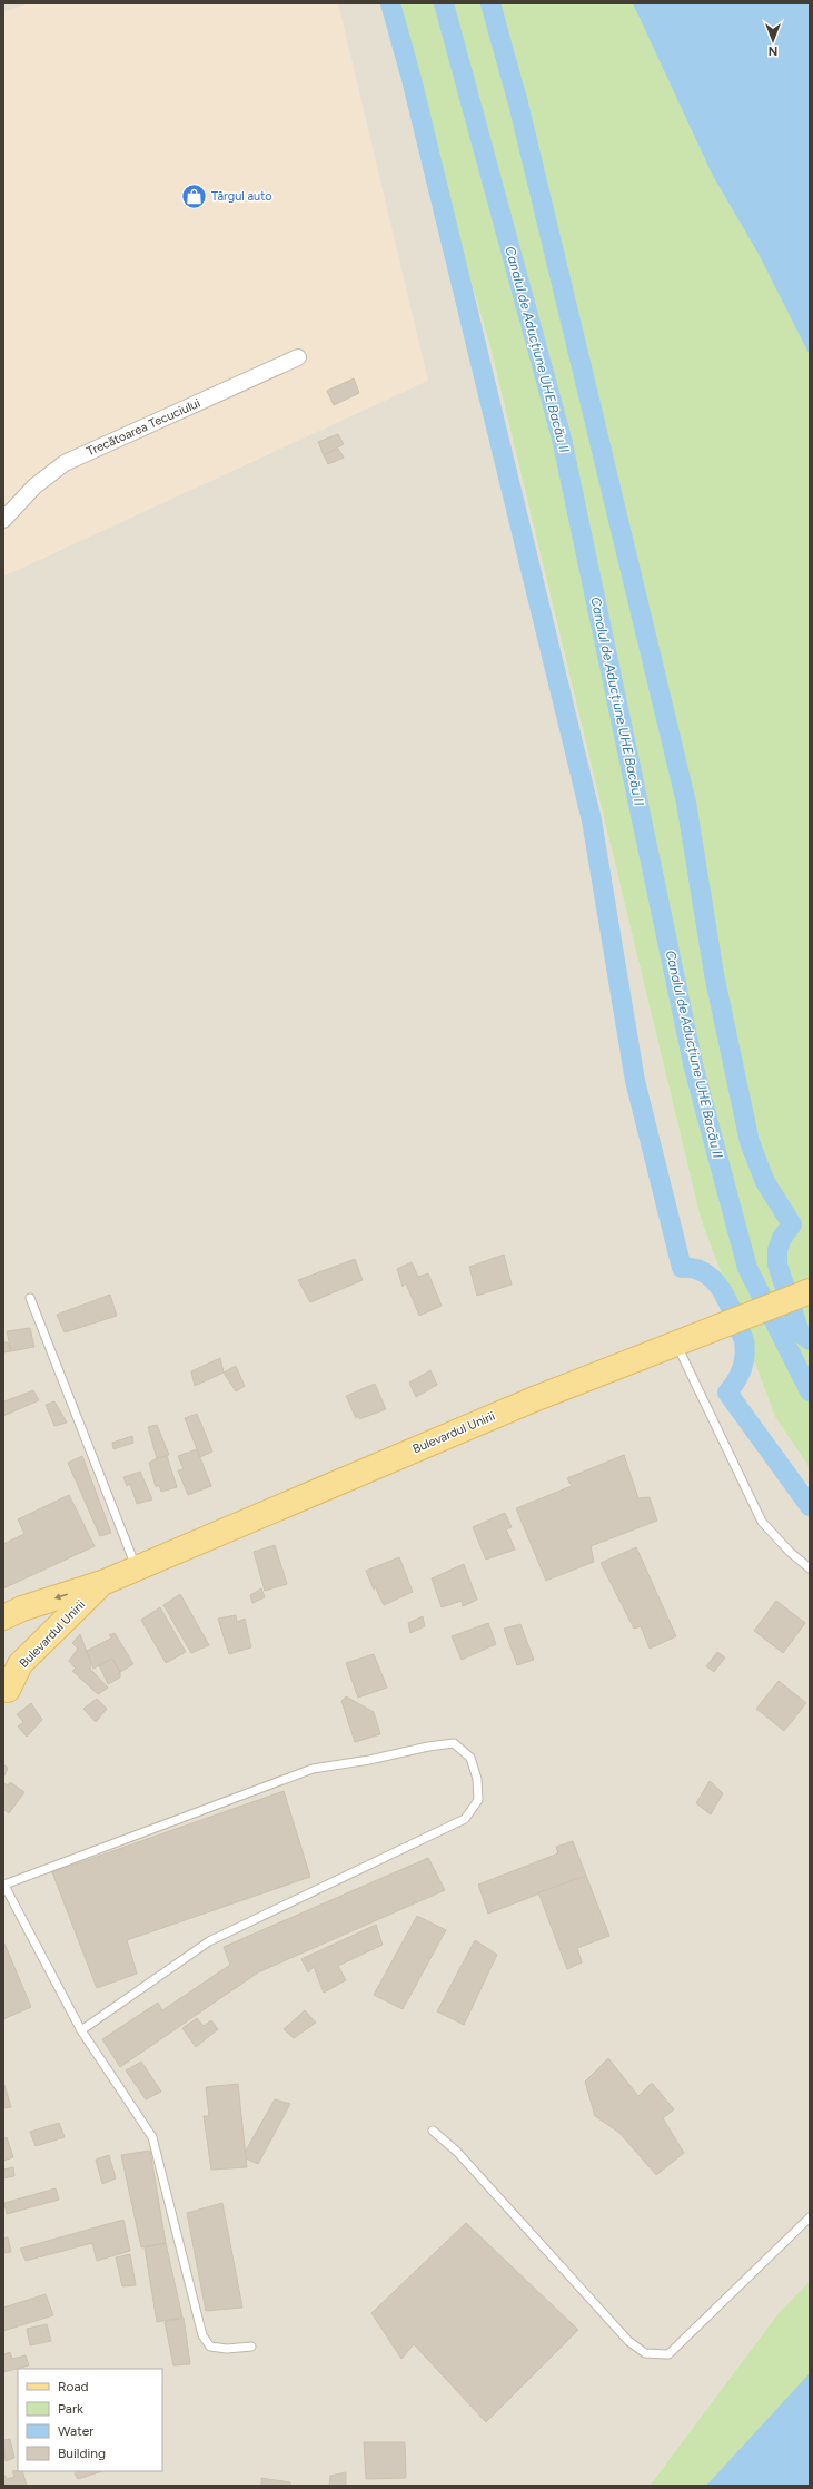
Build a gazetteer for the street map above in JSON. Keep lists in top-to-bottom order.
{
  "streets": {
    "main road": ["Bulevardul Unirii"],
    "street": ["Trecătoarea Tecuciului"]
  },
  "water": ["Canalul de Aducțiune UHE Bacău II"],
  "places": {
    "shop": ["Târgul auto"]
  },
  "legend": [
    "Road",
    "Park",
    "Water",
    "Building"
  ],
  "north": "bottom"
}
